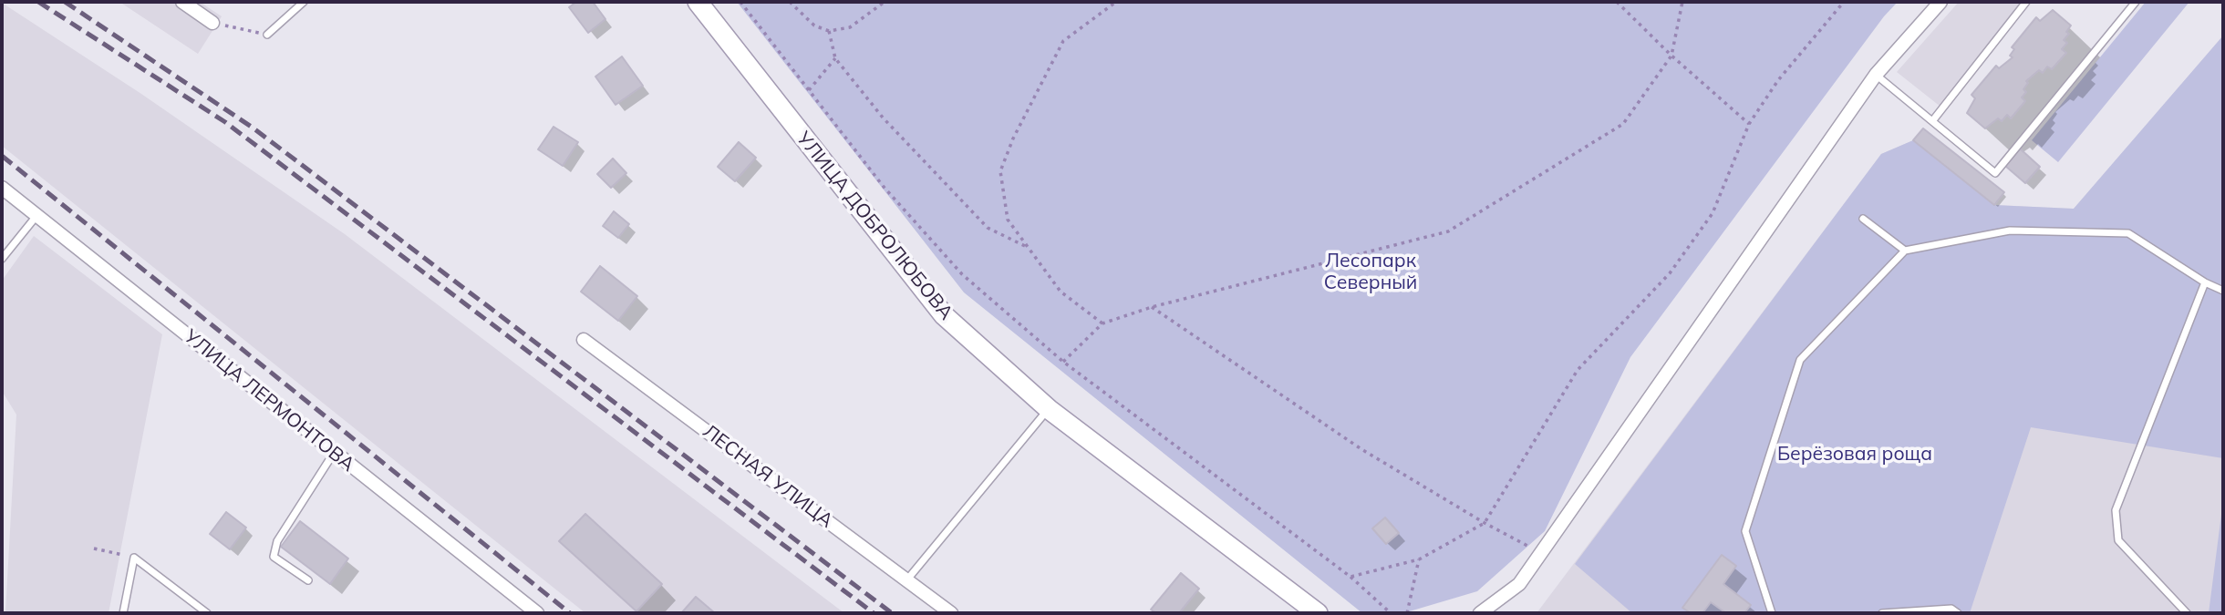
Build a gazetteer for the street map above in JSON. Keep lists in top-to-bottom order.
{
  "streets": {
    "street": ["УЛИЦА ДОБРОЛЮБОВА", "УЛИЦА ЛЕРМОНТОВА", "ЛЕСНАЯ УЛИЦА"]
  },
  "parks": ["Лесопарк Северный", "Берёзовая роща"]
}
